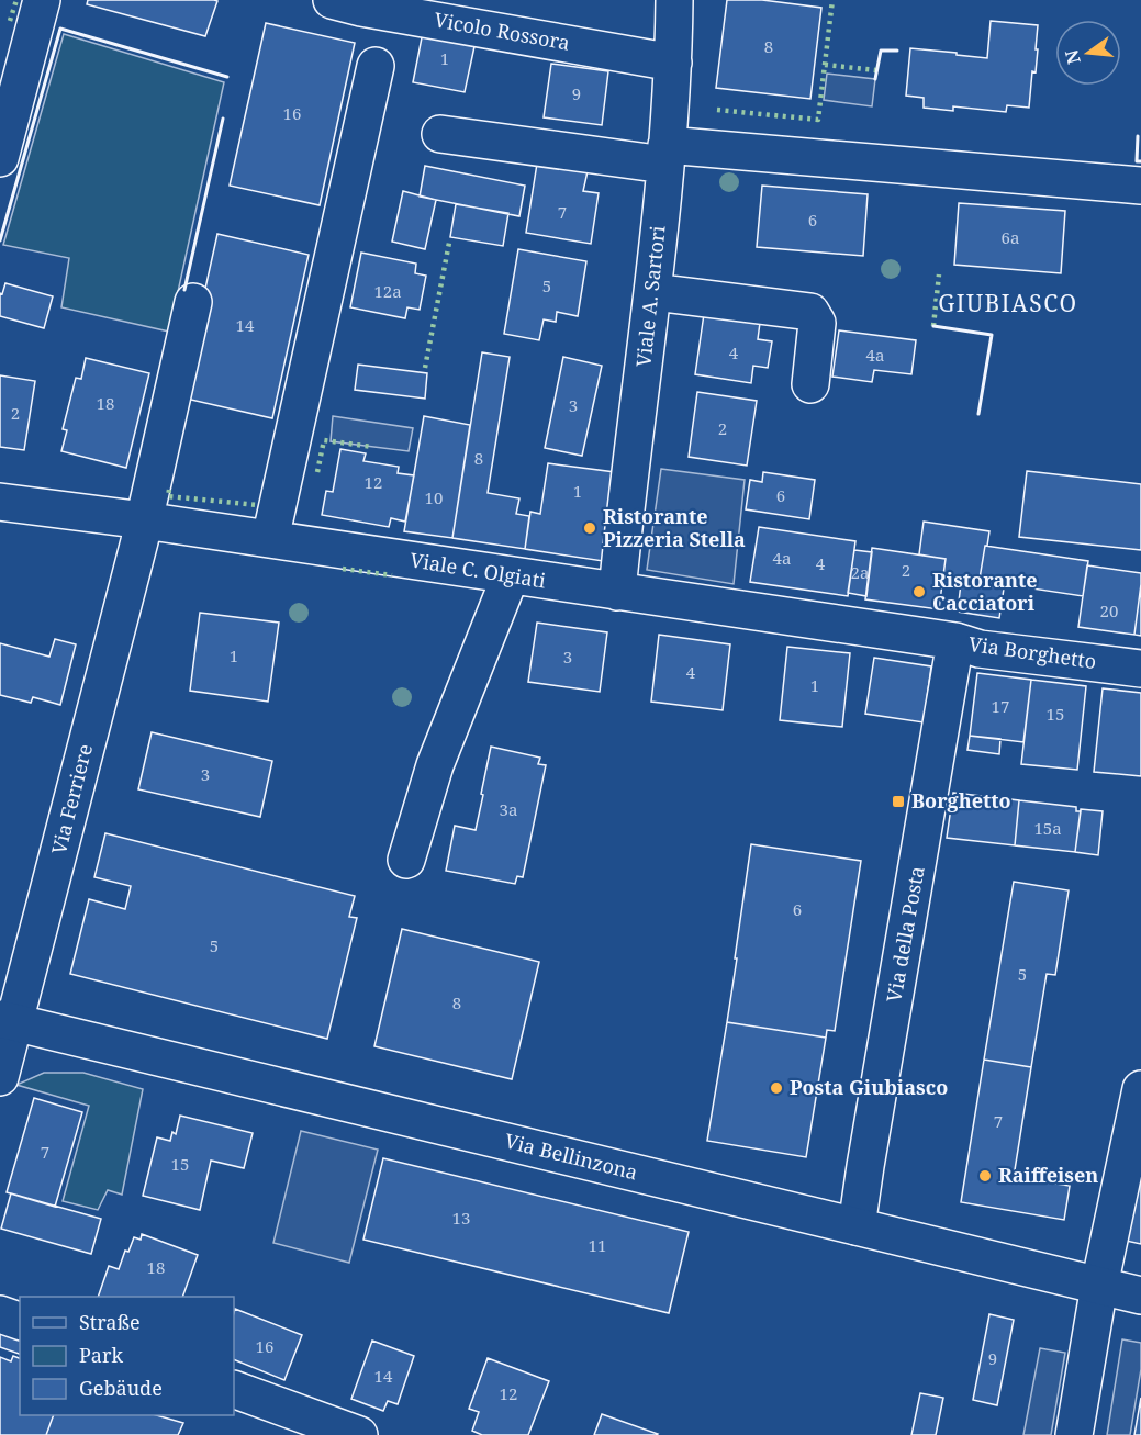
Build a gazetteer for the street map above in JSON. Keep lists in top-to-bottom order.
{
  "streets": {
    "street": [
      "Vicolo Rossora",
      "Viale A. Sartori",
      "Viale C. Olgiati",
      "Via Borghetto",
      "Via Ferriere",
      "Via della Posta",
      "Via Bellinzona"
    ]
  },
  "crossings": [
    ["Vicolo Rossora", "Viale A. Sartori"],
    ["Viale A. Sartori", "Viale C. Olgiati"],
    ["Viale C. Olgiati", "Via Borghetto"],
    ["Viale C. Olgiati", "Via Ferriere"],
    ["Viale C. Olgiati", "Via della Posta"],
    ["Via Borghetto", "Via della Posta"],
    ["Via Ferriere", "Via Bellinzona"],
    ["Via della Posta", "Via Bellinzona"]
  ],
  "districts": ["GIUBIASCO"],
  "places": {
    "other": [
      "Ristorante Pizzeria Stella",
      "Ristorante Cacciatori",
      "Posta Giubiasco",
      "Raiffeisen"
    ],
    "transit": ["Borghetto"]
  },
  "house_numbers": [
    "8",
    "1",
    "9",
    "16",
    "7",
    "6",
    "6a",
    "5",
    "12a",
    "14",
    "4",
    "4a",
    "18",
    "3",
    "2",
    "2",
    "8",
    "12",
    "1",
    "6",
    "10",
    "4a",
    "4",
    "2",
    "2a",
    "20",
    "1",
    "3",
    "4",
    "1",
    "17",
    "15",
    "3",
    "3a",
    "15a",
    "6",
    "5",
    "5",
    "8",
    "7",
    "7",
    "15",
    "13",
    "11",
    "18",
    "16",
    "9",
    "14",
    "12"
  ],
  "legend": ["Straße", "Park", "Gebäude"],
  "north": "left"
}
